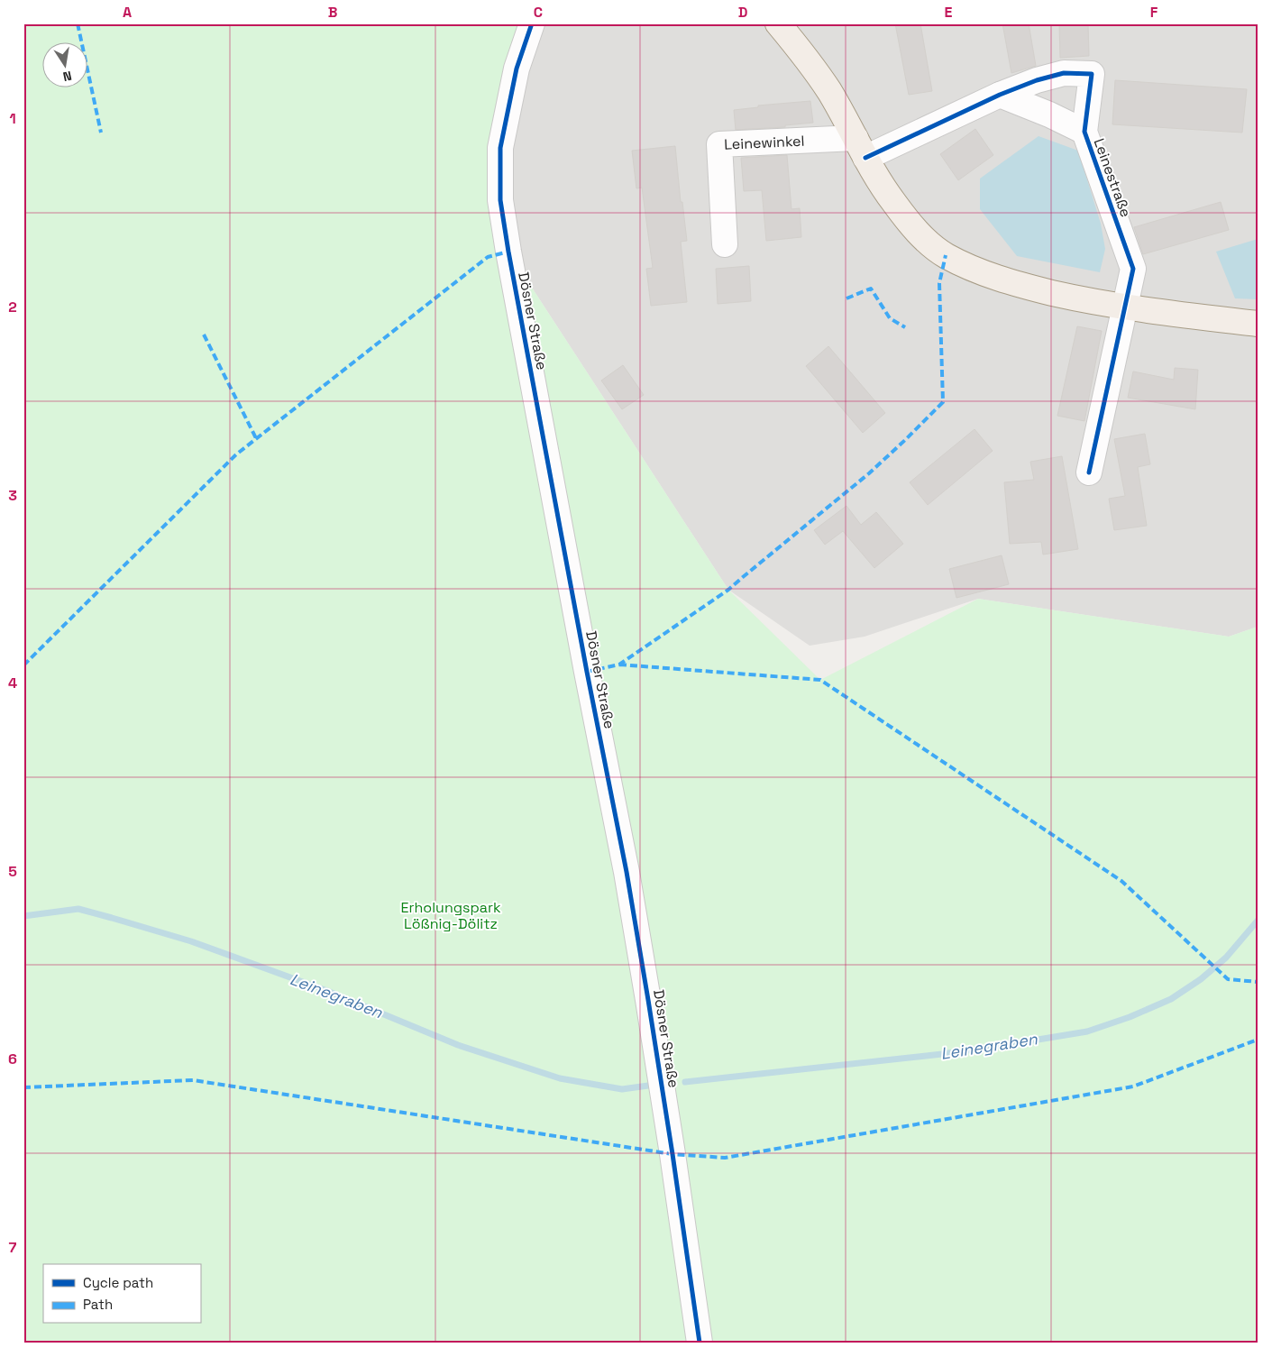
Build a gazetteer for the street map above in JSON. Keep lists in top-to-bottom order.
{
  "streets": {
    "street": ["Leinewinkel", "Leinestraße", "Dösner Straße"]
  },
  "crossings": [
    ["Leinewinkel", "Leinestraße"]
  ],
  "water": ["Leinegraben"],
  "parks": ["Erholungspark Lößnig-Dölitz"],
  "legend": ["Cycle path", "Path"],
  "north": "bottom",
  "grid": {
    "columns": [
      "A",
      "B",
      "C",
      "D",
      "E",
      "F"
    ],
    "rows": [
      "1",
      "2",
      "3",
      "4",
      "5",
      "6",
      "7"
    ]
  }
}
